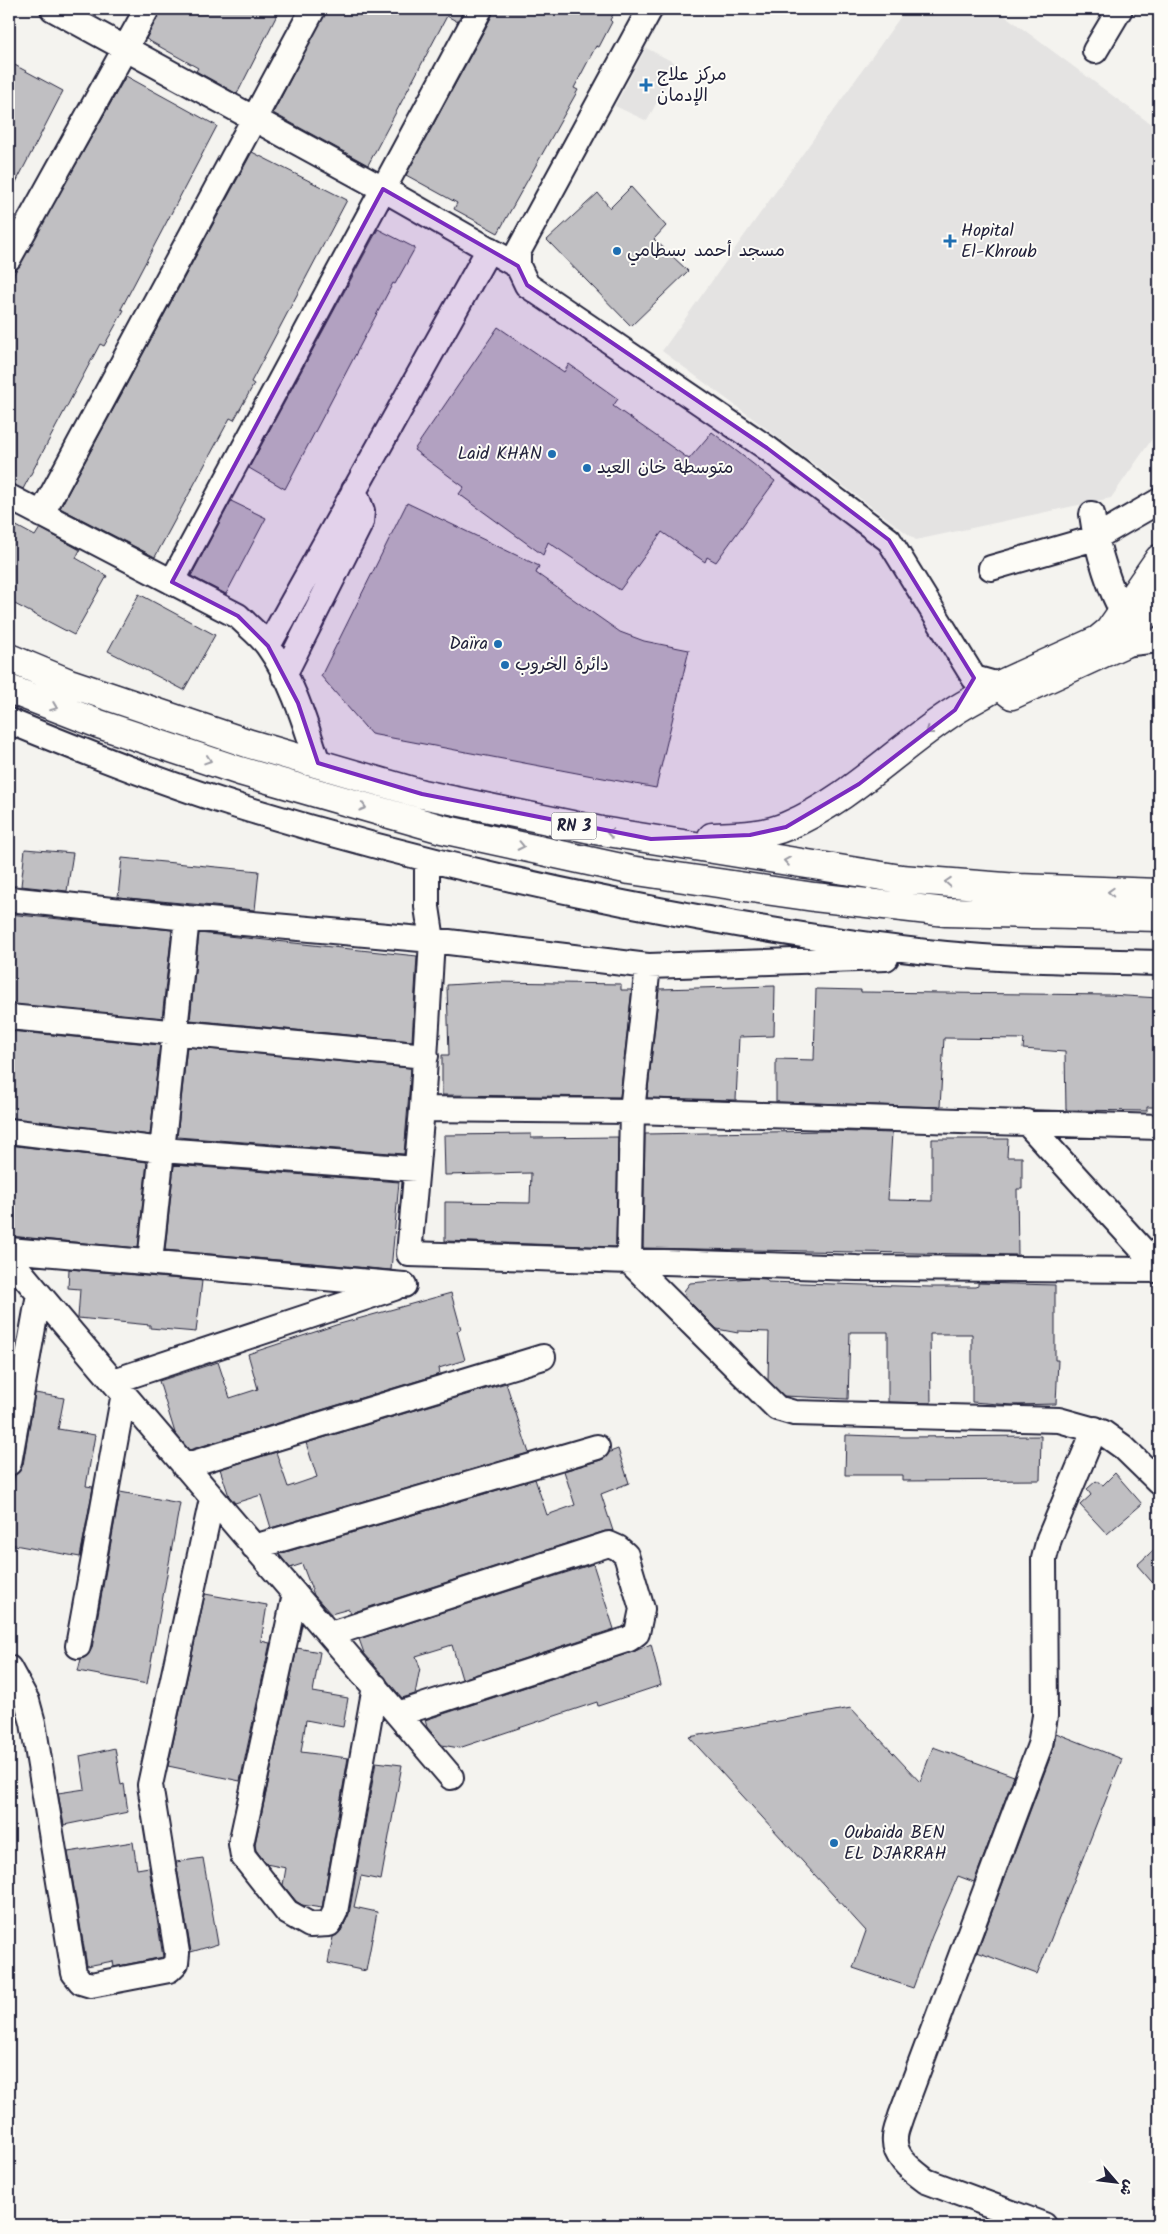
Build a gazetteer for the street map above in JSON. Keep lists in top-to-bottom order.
{
  "streets": {
    "main road": ["RN 3"]
  },
  "places": {
    "health": ["مركز علاج الإدمان", "Hopital El-Khroub"],
    "other": [
      "مسجد أحمد بسطامي",
      "Laid KHAN",
      "متوسطة خان العيد",
      "Daïra",
      "دائرة الخروب",
      "Oubaida BEN EL DJARRAH"
    ]
  },
  "north": "bottom right"
}
